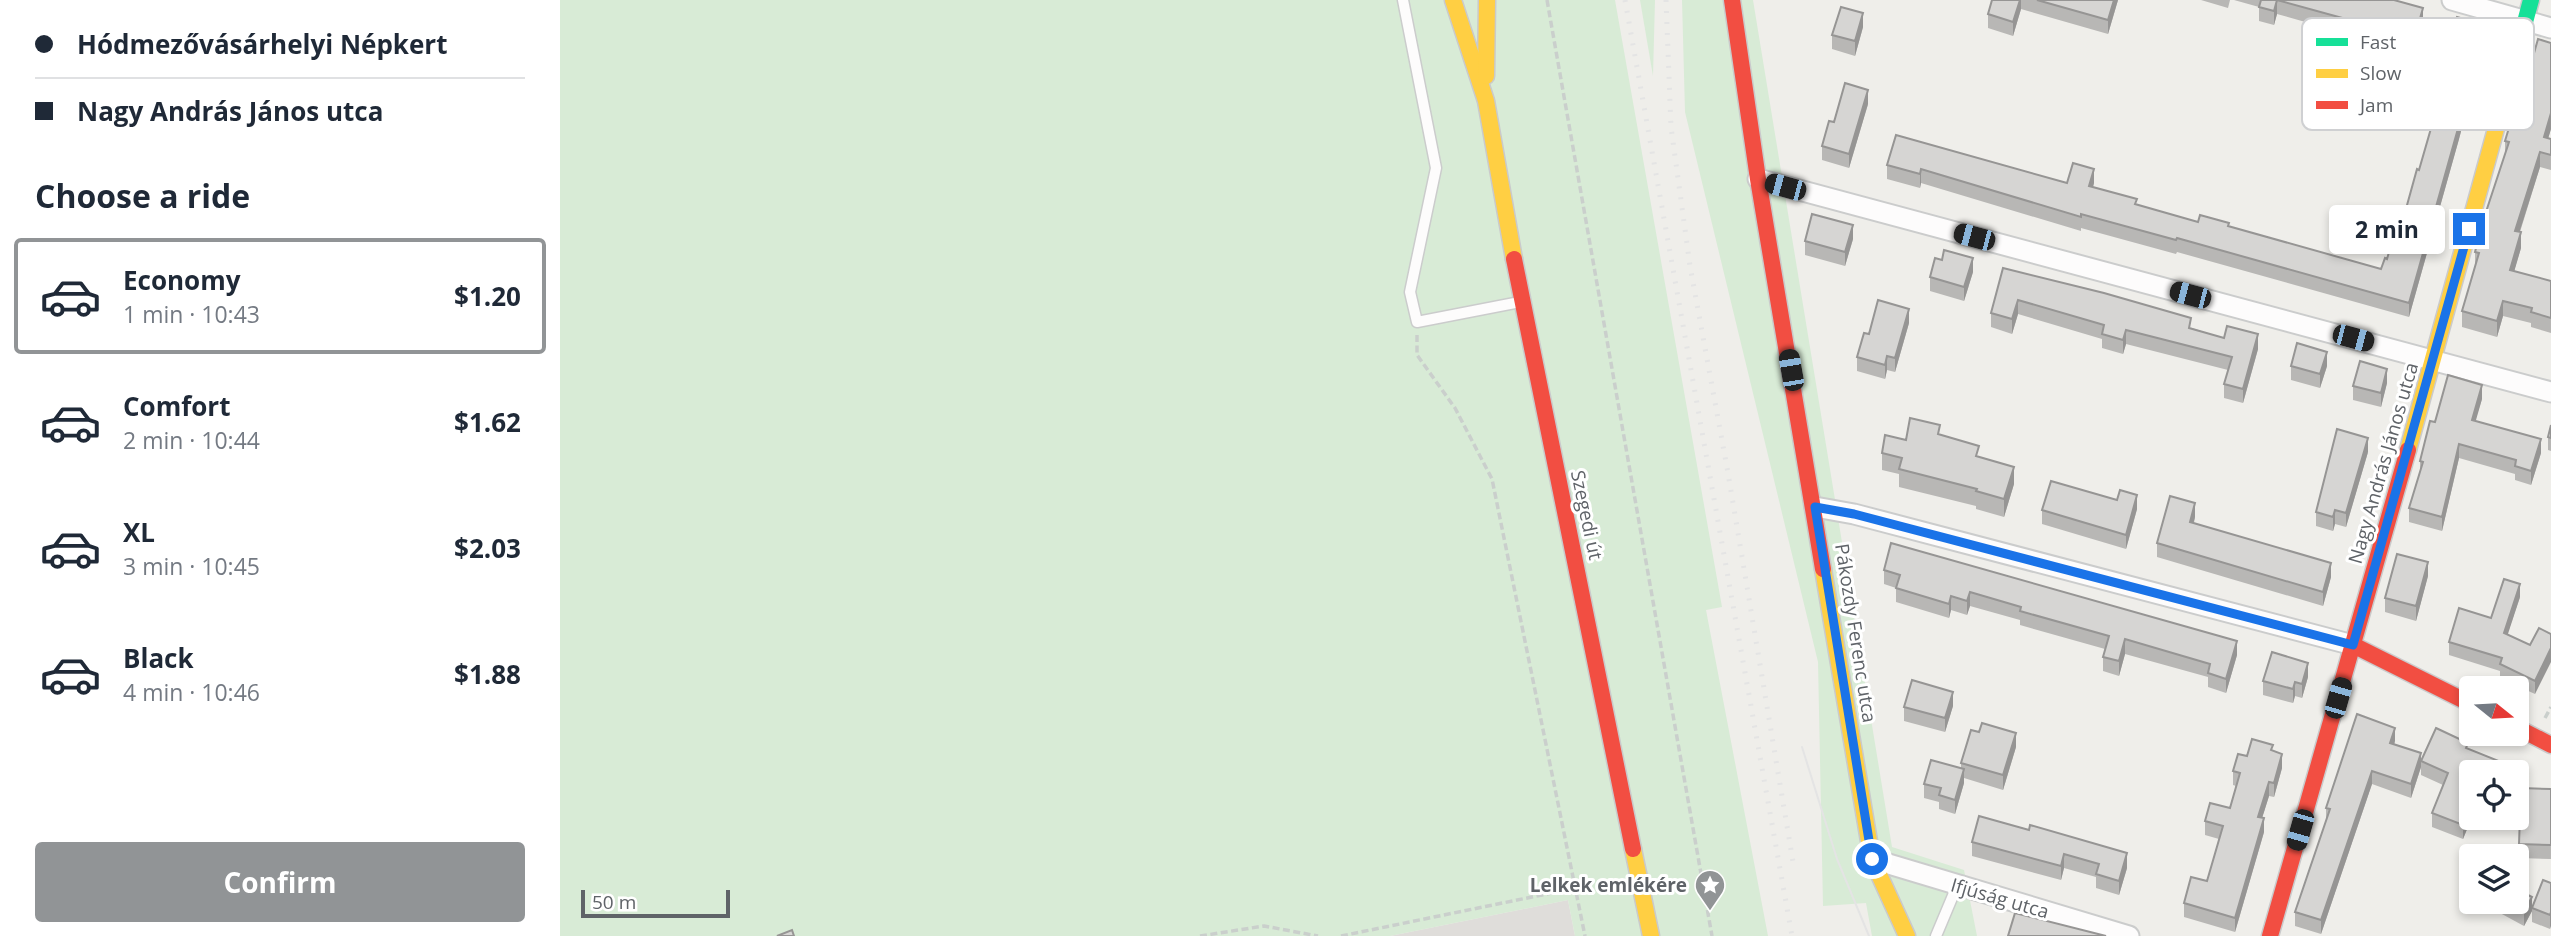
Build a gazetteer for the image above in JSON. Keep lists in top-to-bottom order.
{
  "streets": {
    "street": [
      "Nagy András János utca",
      "Szegedi út",
      "Pákozdy Ferenc utca",
      "Ifjúság utca"
    ]
  },
  "crossings": [
    ["Pákozdy Ferenc utca", "Ifjúság utca"]
  ],
  "places": {
    "place": ["Lelkek emlékére"]
  },
  "legend": ["Fast", "Slow", "Jam"],
  "scale_bar": "50 m",
  "north": "right",
  "page": {
    "banner": ["Hódmezővásárhelyi Népkert", "Nagy András János utca"],
    "heading": "Choose a ride",
    "bubble": "2 min",
    "list": [
      {
        "name": "Economy",
        "note": "1 min · 10:43",
        "value": "$1.20"
      },
      {
        "name": "Comfort",
        "note": "2 min · 10:44",
        "value": "$1.62"
      },
      {
        "name": "XL",
        "note": "3 min · 10:45",
        "value": "$2.03"
      },
      {
        "name": "Black",
        "note": "4 min · 10:46",
        "value": "$1.88"
      }
    ],
    "buttons": "Confirm",
    "scale": "50 m"
  }
}
